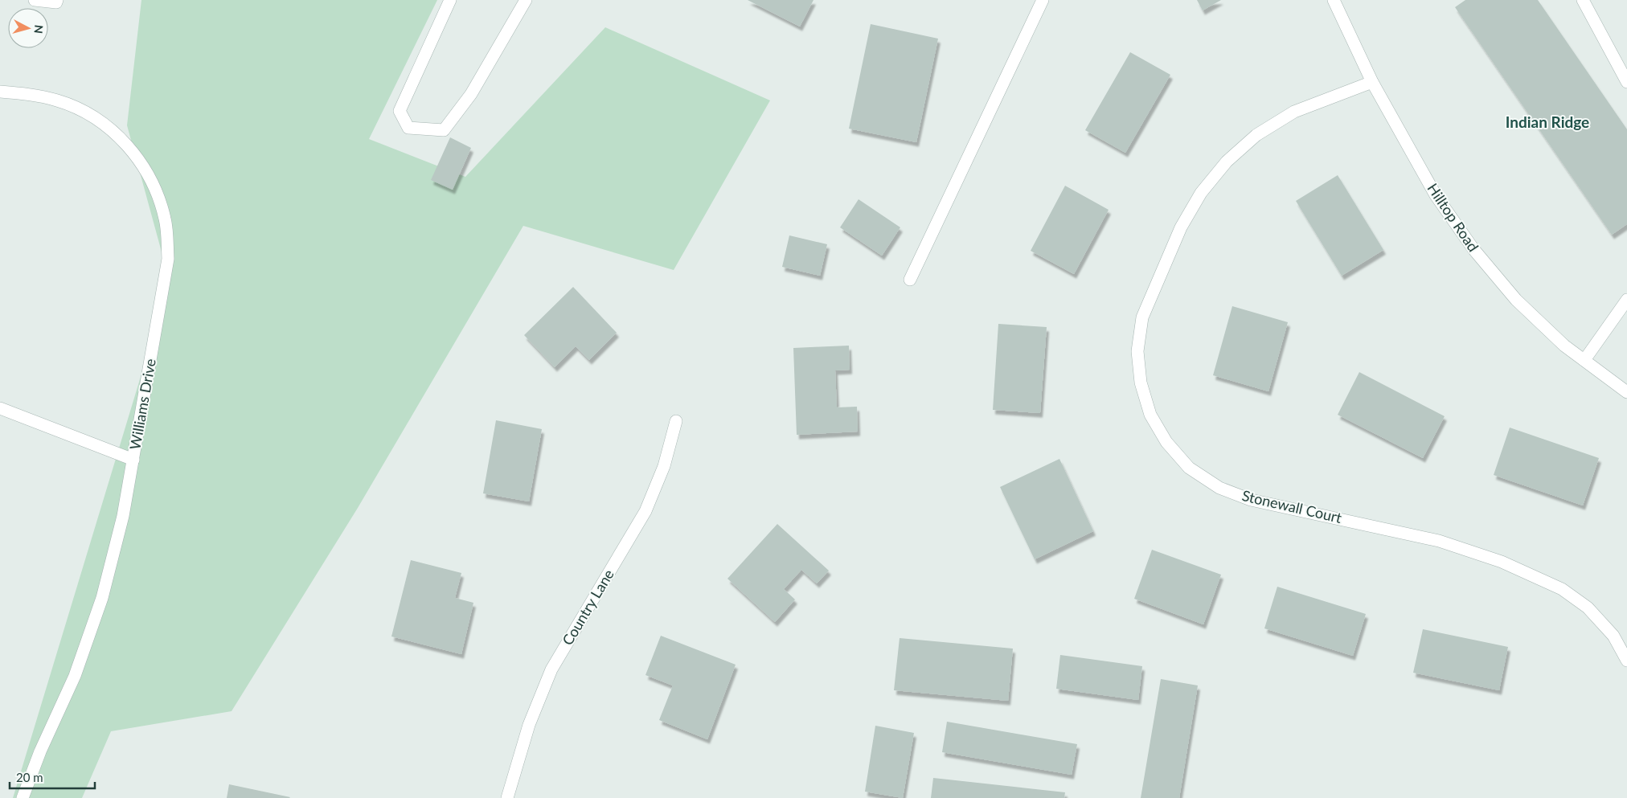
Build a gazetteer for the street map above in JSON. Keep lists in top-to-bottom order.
{
  "streets": {
    "street": [
      "Hilltop Road",
      "Williams Drive",
      "Stonewall Court",
      "Country Lane"
    ]
  },
  "crossings": [
    ["Hilltop Road", "Stonewall Court"]
  ],
  "districts": ["Indian Ridge"],
  "scale_bar": "20 m",
  "north": "right"
}
